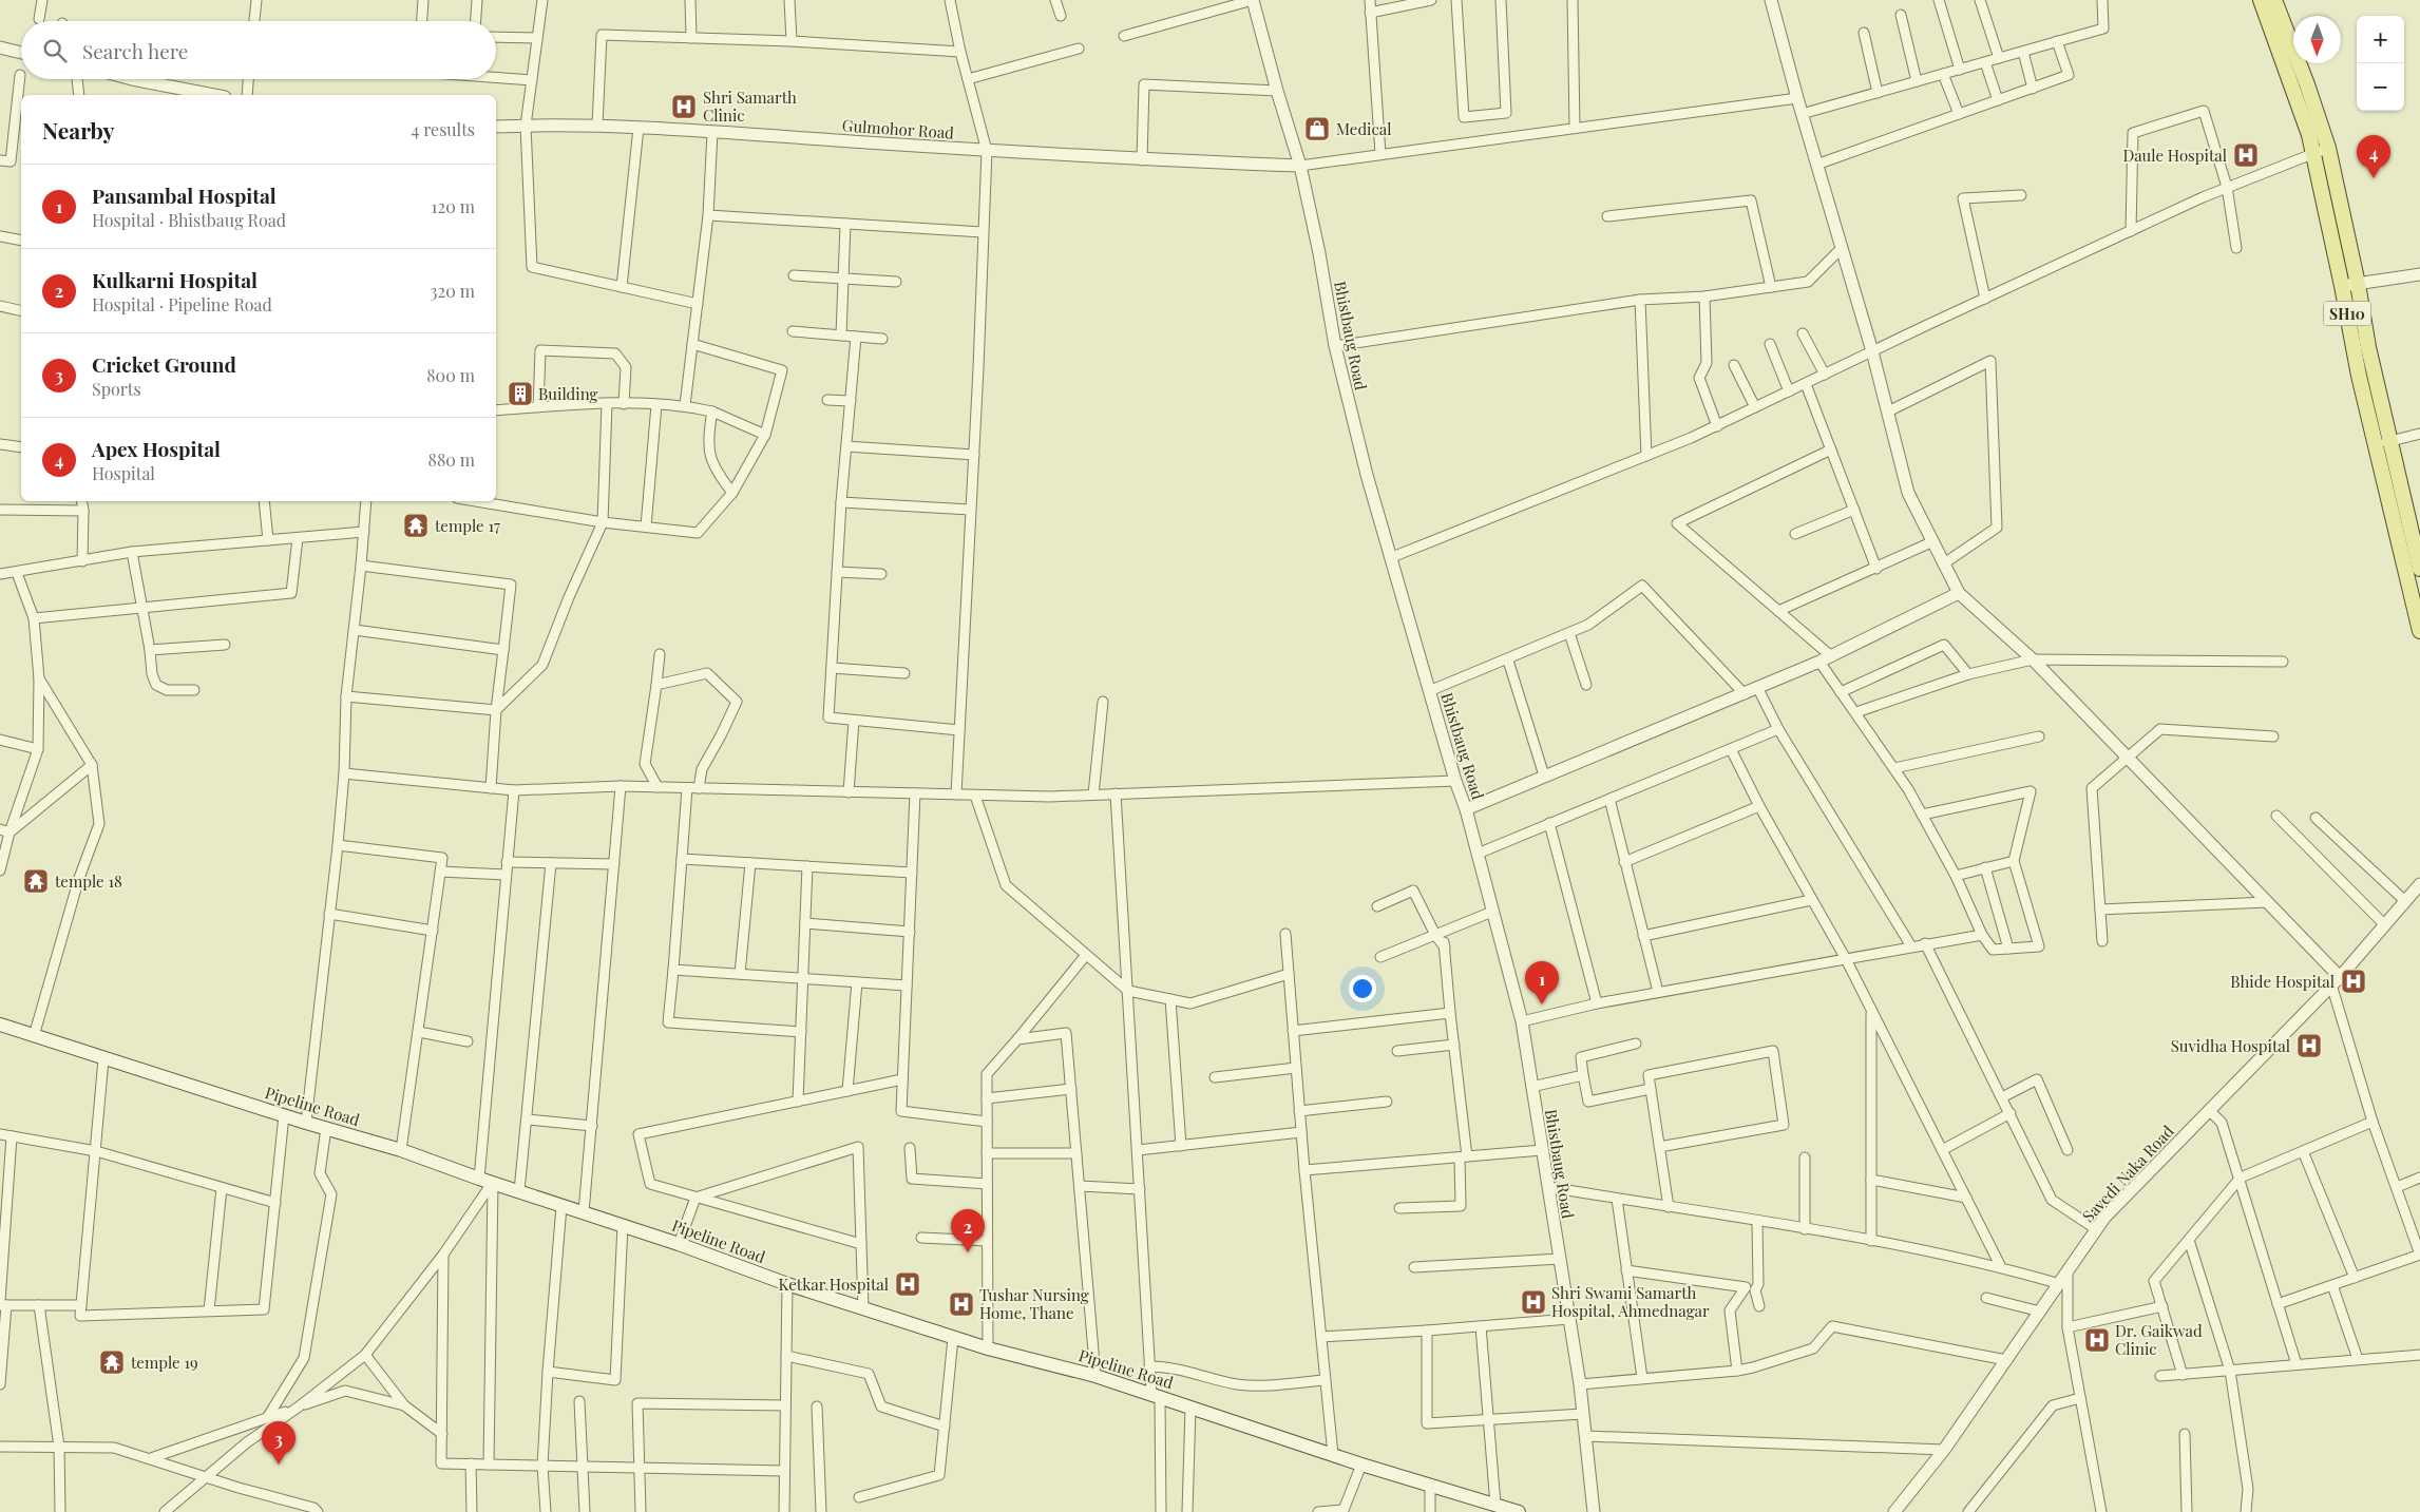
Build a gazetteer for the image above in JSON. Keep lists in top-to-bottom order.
{
  "streets": {
    "main road": ["SH10", "Pipeline Road"],
    "street": ["Gulmohor Road", "Bhistbaug Road", "Savedi Naka Road"]
  },
  "crossings": [
    ["Gulmohor Road", "Bhistbaug Road"]
  ],
  "places": {
    "hospital": [
      "Shri Samarth Clinic",
      "Daule Hospital",
      "Bhide Hospital",
      "Suvidha Hospital",
      "Ketkar Hospital",
      "Shri Swami Samarth Hospital, Ahmednagar",
      "Tushar Nursing Home, Thane",
      "Dr. Gaikwad Clinic"
    ],
    "shop": ["Medical"],
    "building": ["Building"],
    "temple": ["temple 17", "temple 18", "temple 19"]
  },
  "north": "bottom",
  "page": {
    "map_buttons": ["+", "−"],
    "search": "Search here",
    "heading": ["Nearby", "4 results"],
    "pins": [
      "4",
      "1",
      "2",
      "3"
    ],
    "list": [
      {
        "mark": "1",
        "name": "Pansambal Hospital",
        "note": "Hospital · Bhistbaug Road",
        "value": "120 m"
      },
      {
        "mark": "2",
        "name": "Kulkarni Hospital",
        "note": "Hospital · Pipeline Road",
        "value": "320 m"
      },
      {
        "mark": "3",
        "name": "Cricket Ground",
        "note": "Sports",
        "value": "800 m"
      },
      {
        "mark": "4",
        "name": "Apex Hospital",
        "note": "Hospital",
        "value": "880 m"
      }
    ]
  }
}
